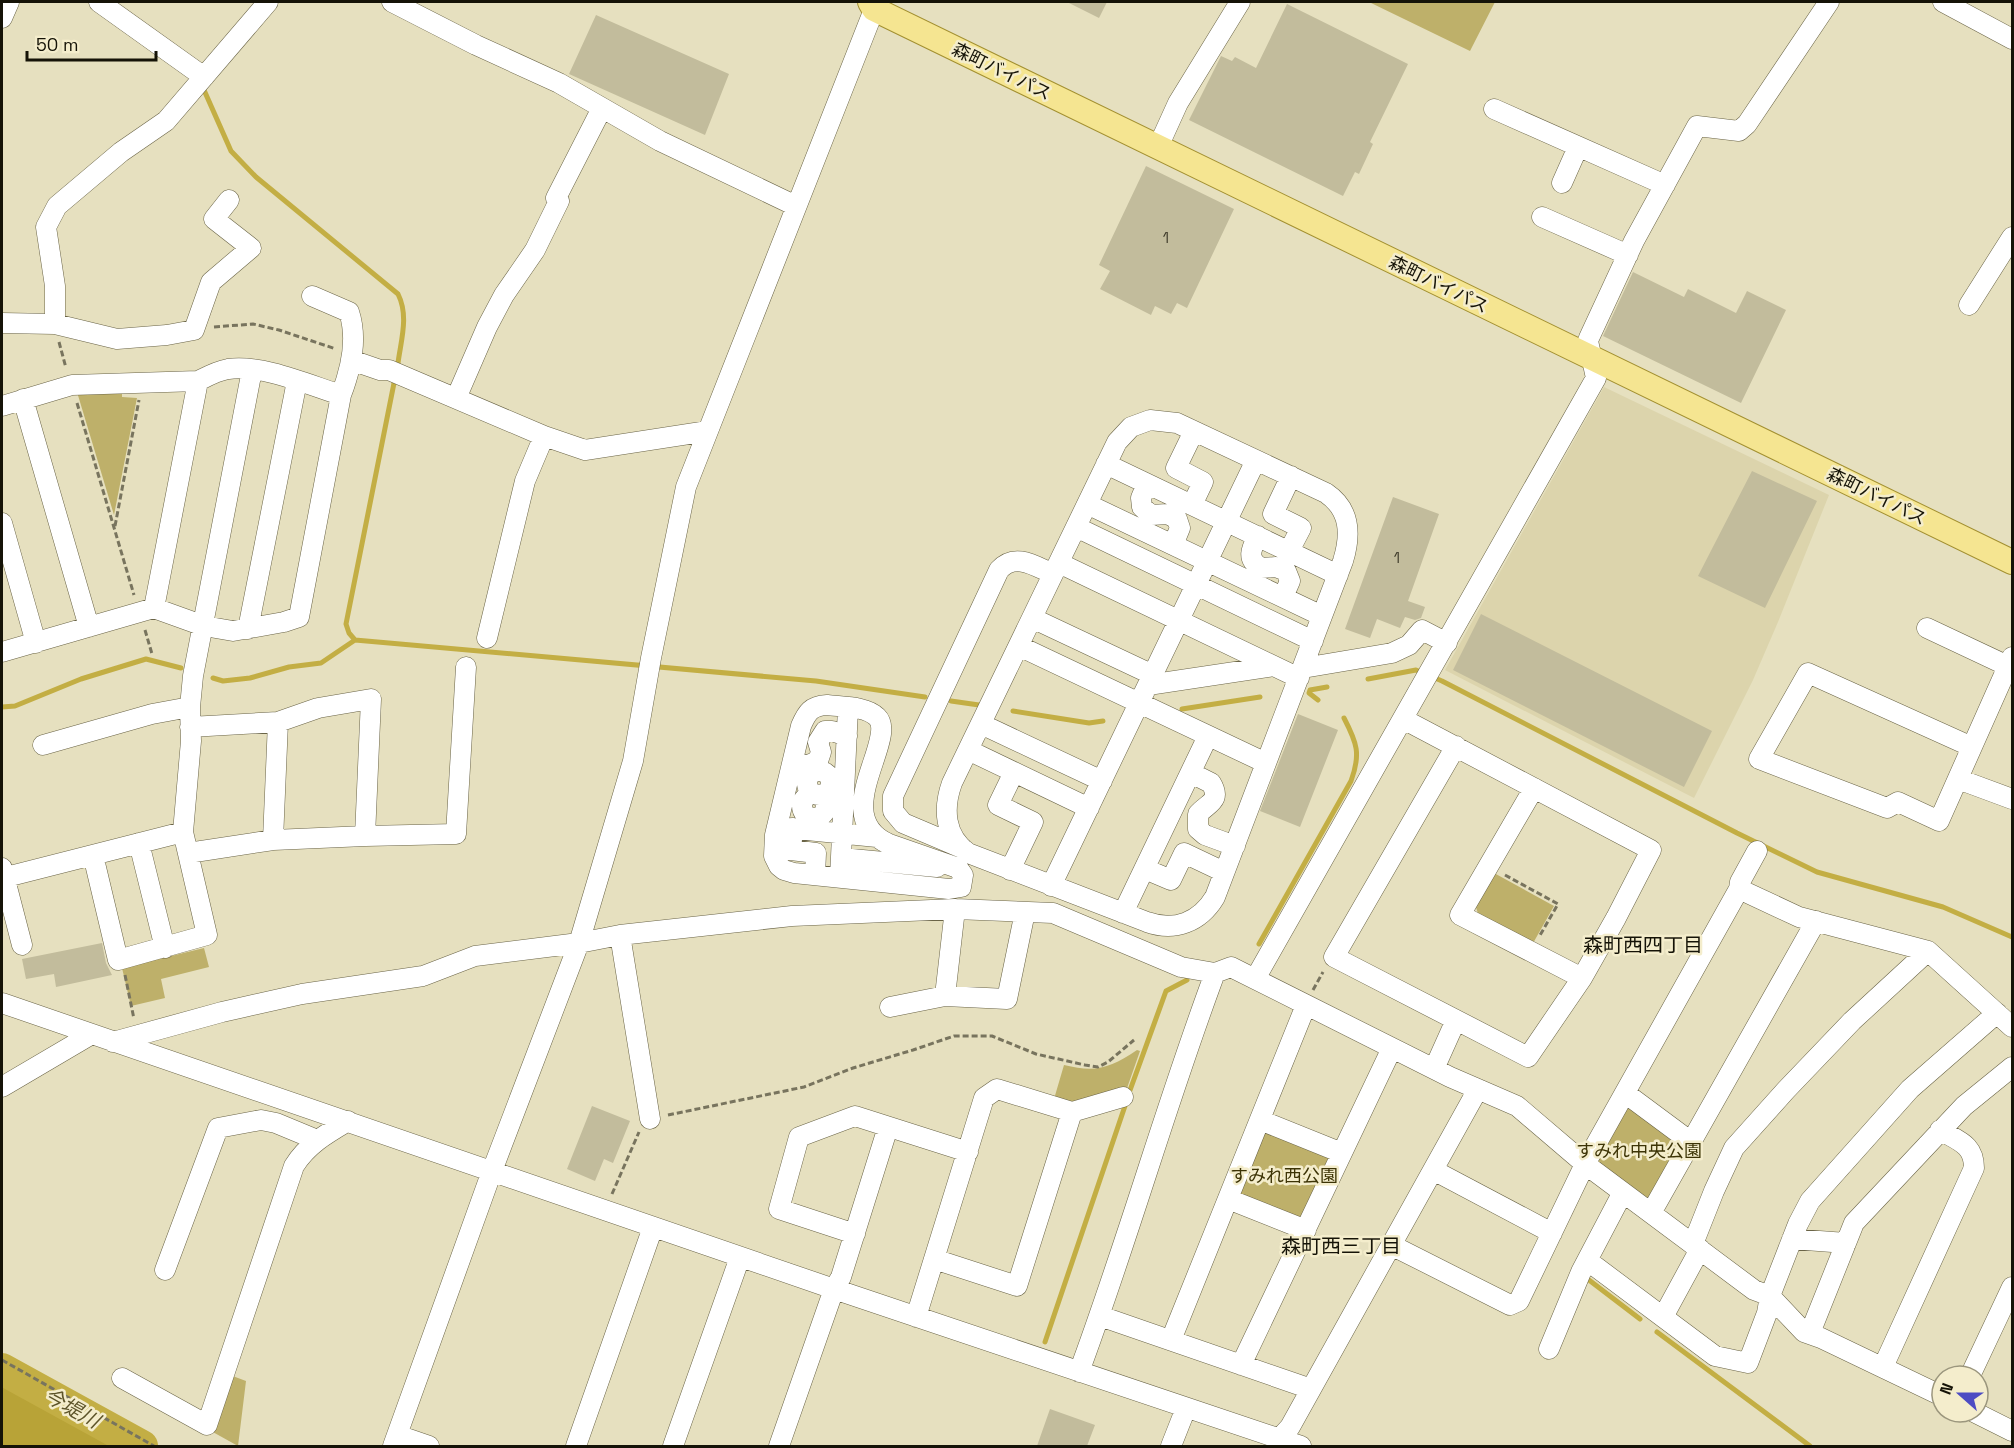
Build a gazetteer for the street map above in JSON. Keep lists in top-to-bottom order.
{
  "streets": {
    "main road": ["森町バイパス"]
  },
  "districts": ["森町西四丁目", "森町西三丁目"],
  "water": ["今堤川"],
  "parks": ["すみれ中央公園", "すみれ西公園"],
  "house_numbers": ["1", "1"],
  "scale_bar": "50 m",
  "north": "left"
}
